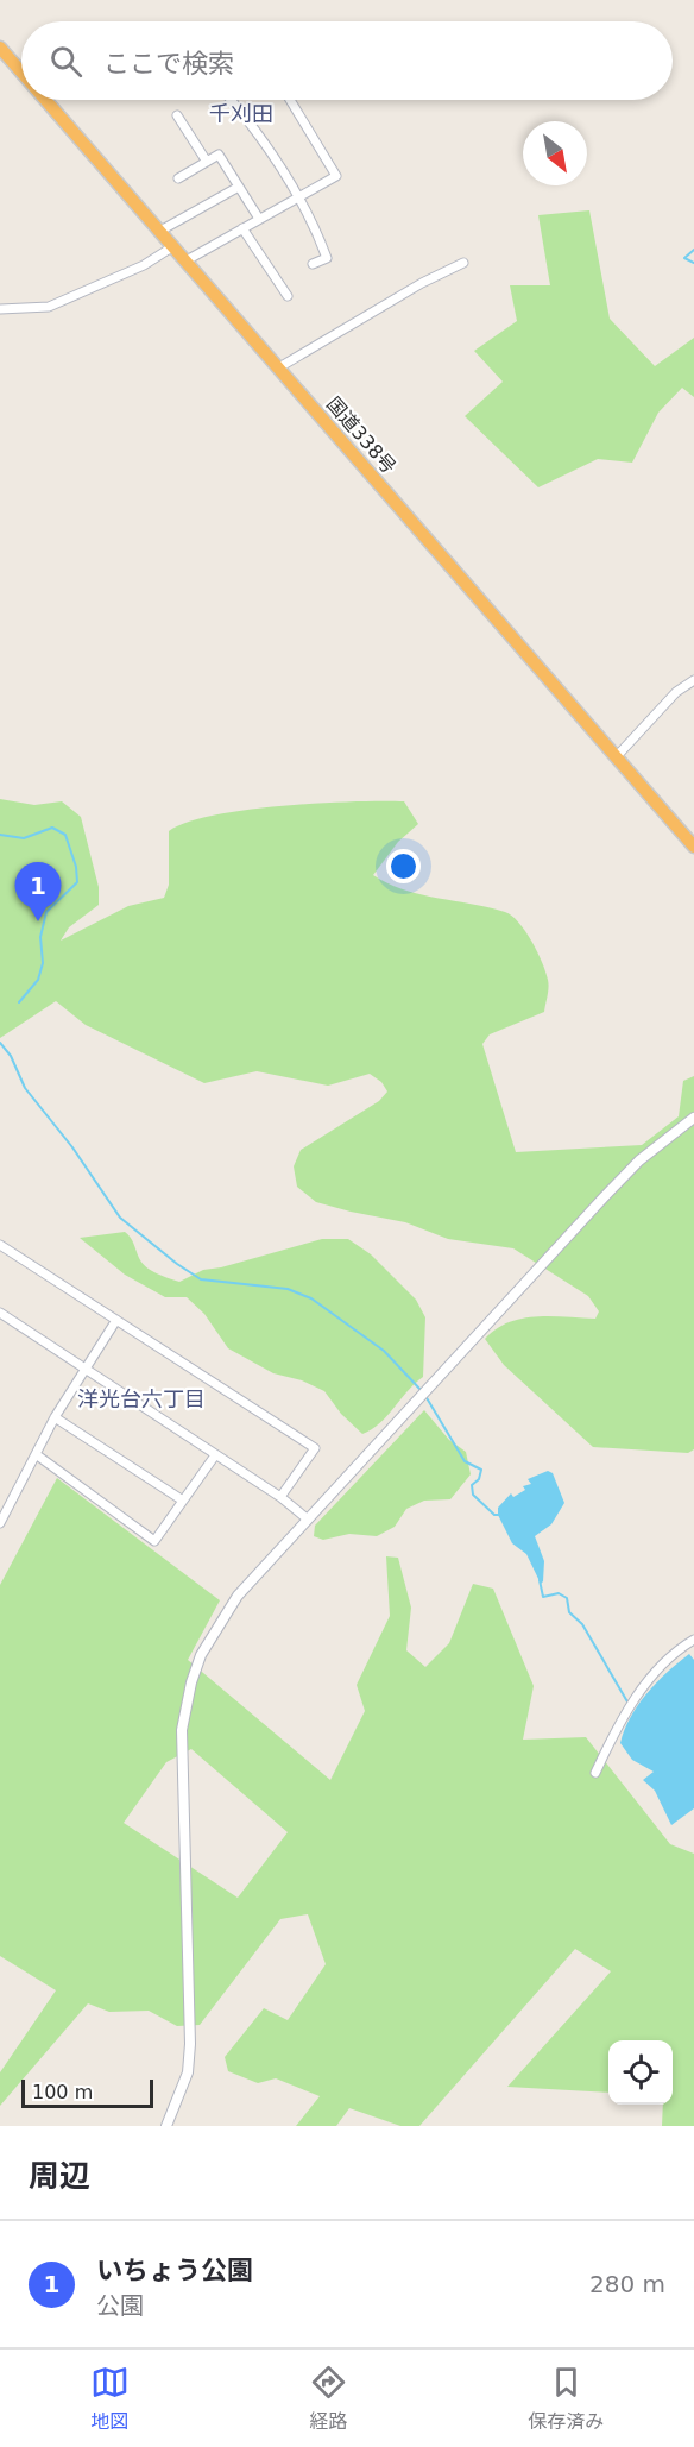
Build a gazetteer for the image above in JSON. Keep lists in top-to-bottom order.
{
  "streets": {
    "highway": ["国道338号"]
  },
  "districts": ["千刈田", "洋光台六丁目"],
  "scale_bar": "100 m",
  "north": "bottom right",
  "page": {
    "search": "ここで検索",
    "pins": "1",
    "scale": "100 m",
    "heading": "周辺",
    "list": [
      {
        "mark": "1",
        "name": "いちょう公園",
        "note": "公園",
        "value": "280 m"
      }
    ],
    "nav": ["地図", "経路", "保存済み"]
  }
}
